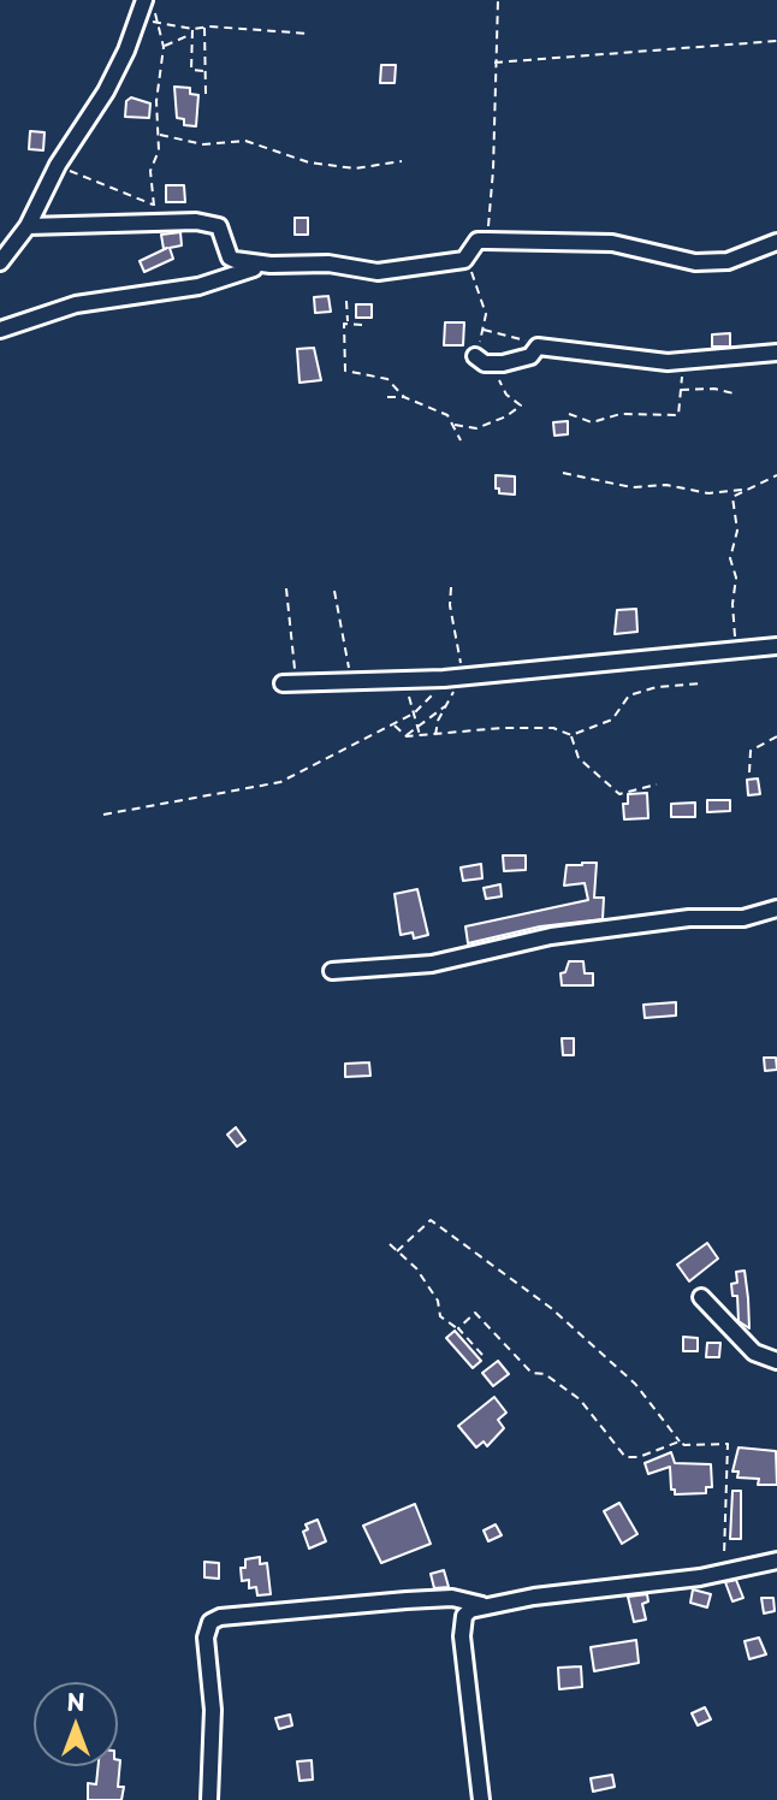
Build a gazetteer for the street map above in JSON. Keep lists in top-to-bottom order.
{
  "north": "top"
}
